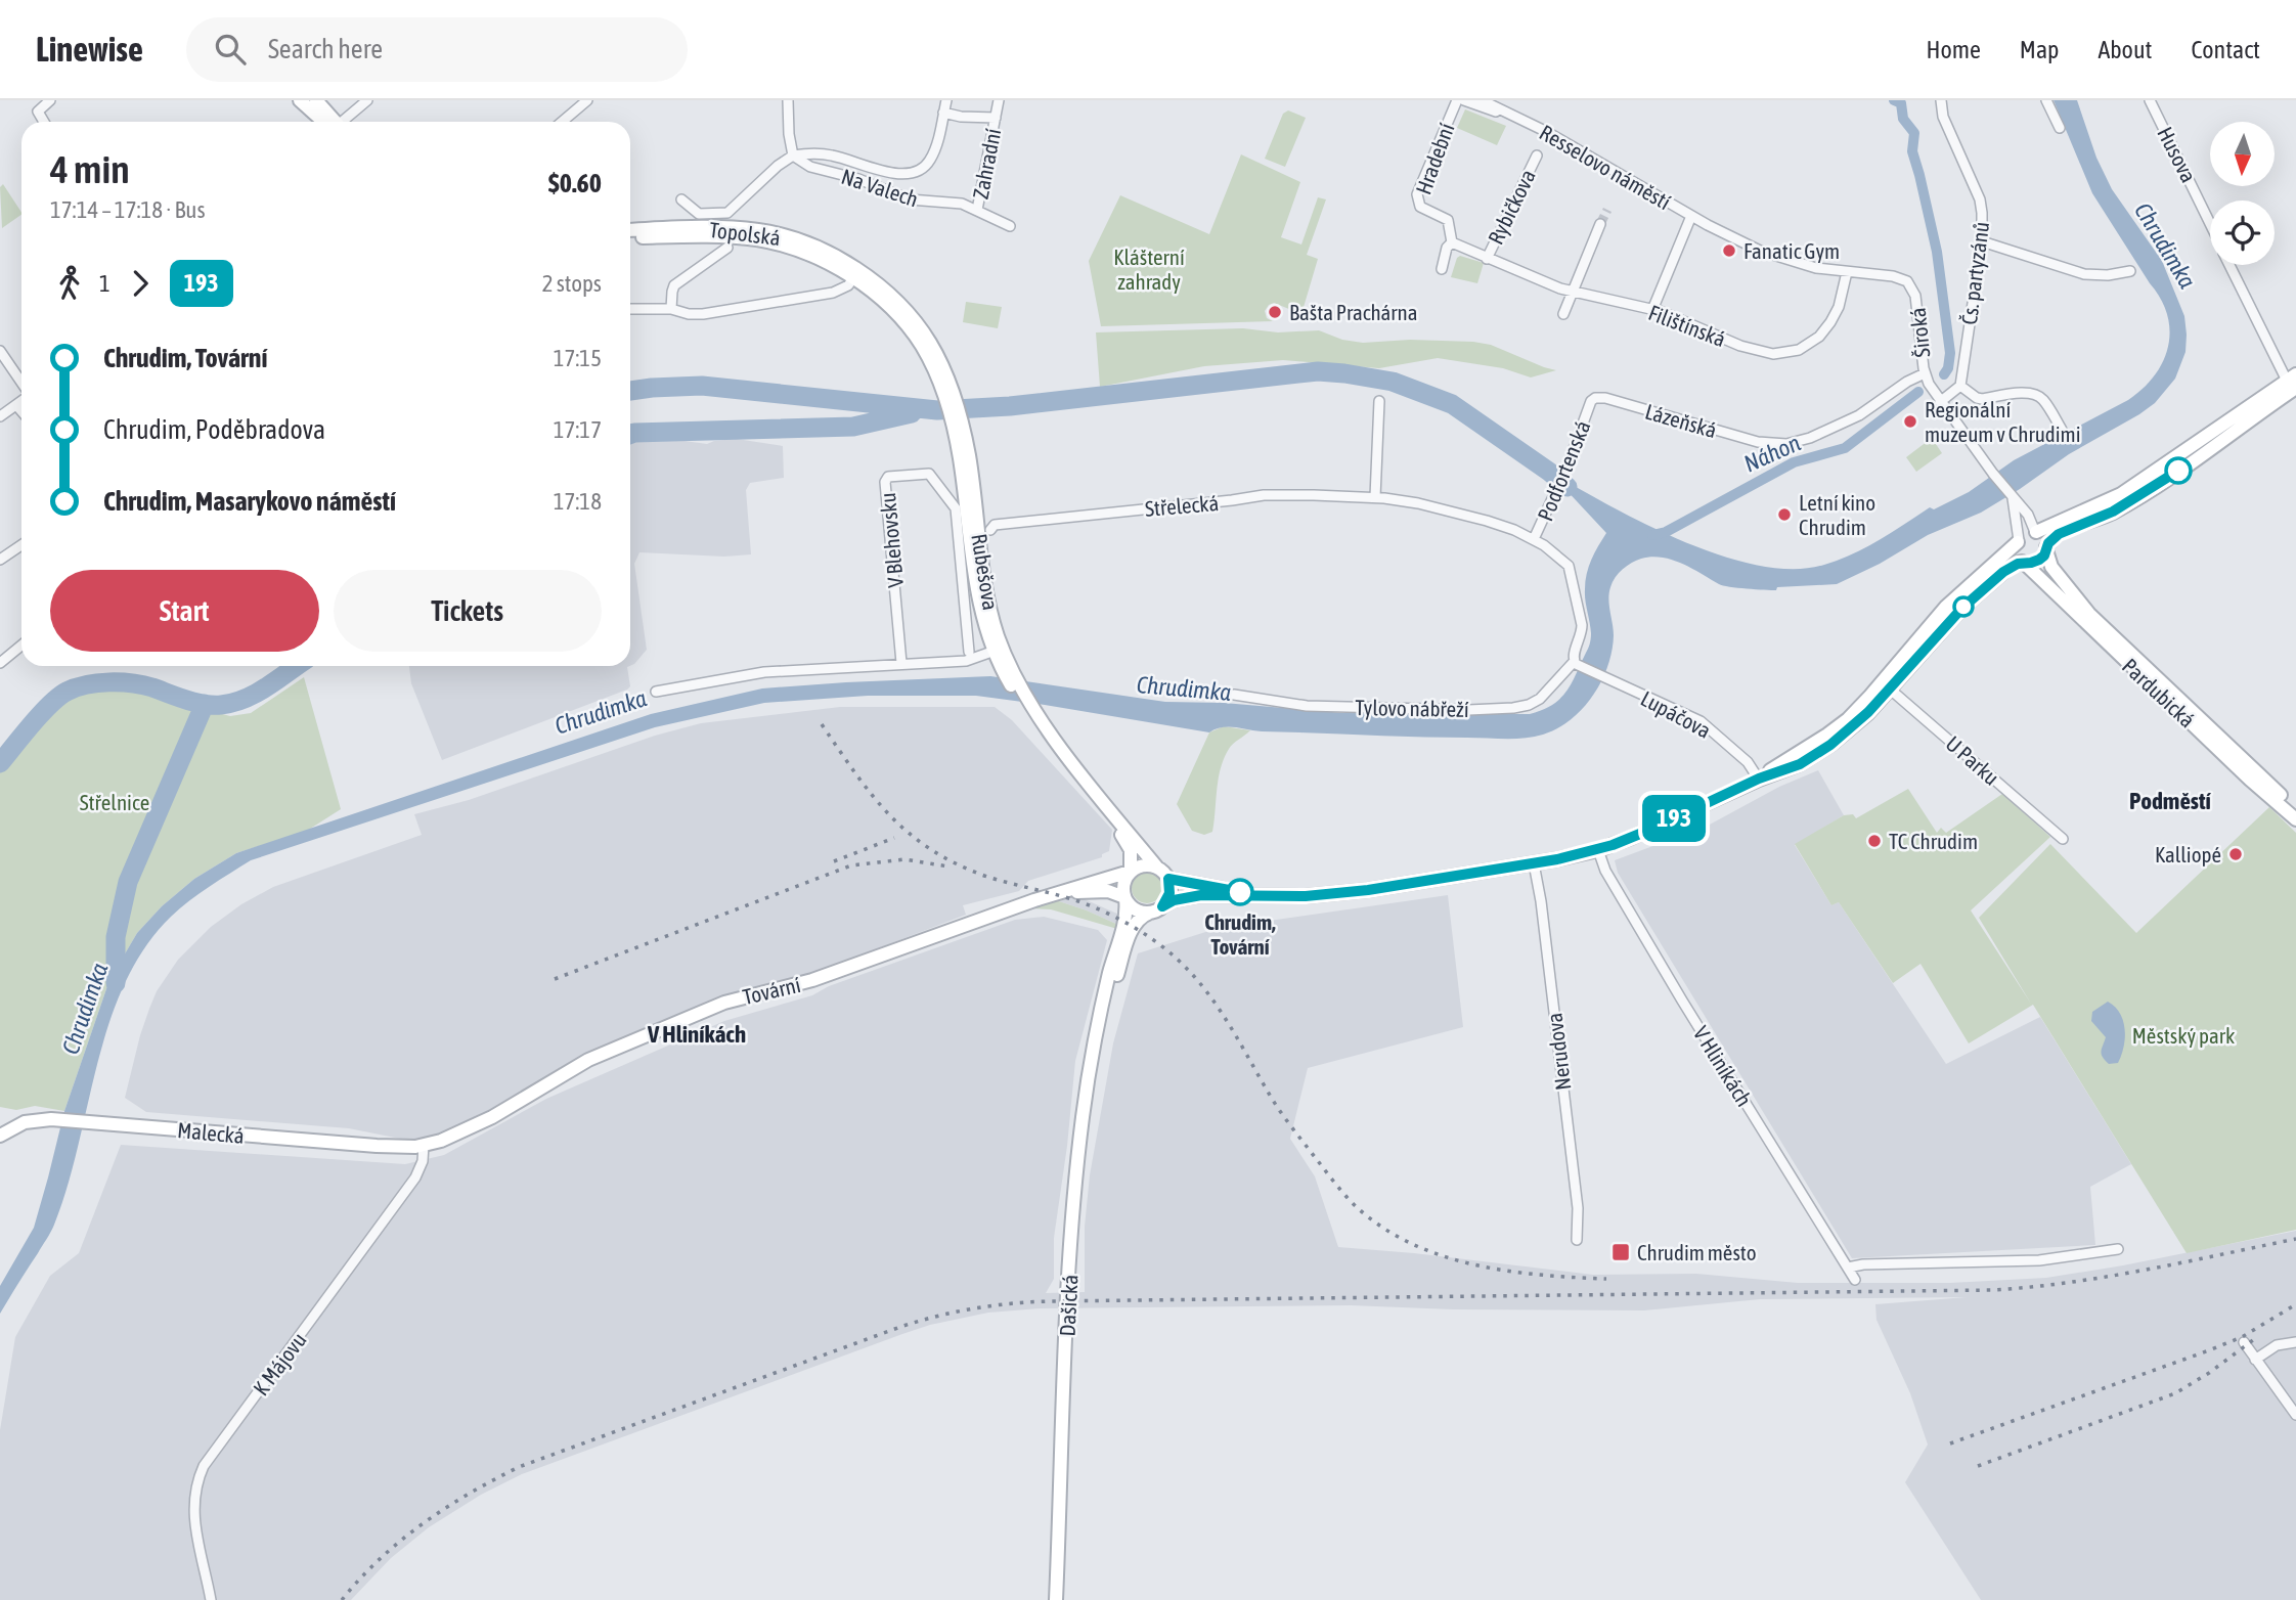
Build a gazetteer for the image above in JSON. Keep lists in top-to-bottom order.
{
  "streets": {
    "street": [
      "Husova",
      "Hradební",
      "Zahradní",
      "Resselovo náměstí",
      "Na Valech",
      "Rybičkova",
      "Topolská",
      "Čs. partyzánů",
      "Filištínská",
      "Široká",
      "Lázeňská",
      "Podfortenská",
      "Střelecká",
      "V Blehovsku",
      "Rubešova",
      "Pardubická",
      "Tylovo nábřeží",
      "Lupáčova",
      "U Parku",
      "Tovární",
      "Nerudova",
      "V Hliníkách",
      "Malecká",
      "Dašická",
      "K Májovu"
    ]
  },
  "crossings": [
    ["Hradební", "Filištínská"],
    ["Zahradní", "Na Valech"],
    ["Resselovo náměstí", "Široká"],
    ["Rybičkova", "Filištínská"],
    ["Topolská", "Rubešova"],
    ["Filištínská", "Široká"],
    ["Široká", "Lázeňská"],
    ["Široká", "Pardubická"],
    ["Lázeňská", "Podfortenská"],
    ["Podfortenská", "Střelecká"],
    ["Střelecká", "Tylovo nábřeží"],
    ["Rubešova", "Tovární"],
    ["Rubešova", "Dašická"],
    ["Tylovo nábřeží", "Lupáčova"],
    ["Tovární", "Malecká"],
    ["Tovární", "Dašická"],
    ["Tovární", "K Májovu"],
    ["Malecká", "K Májovu"]
  ],
  "districts": ["Podměstí", "V Hliníkách"],
  "water": ["Chrudimka", "Náhon"],
  "parks": ["Klášterní zahrady", "Střelnice", "Městský park"],
  "places": {
    "other": [
      "Fanatic Gym",
      "Bašta Prachárna",
      "Regionální muzeum v Chrudimi",
      "Letní kino Chrudim",
      "TC Chrudim",
      "Kalliopé",
      "Chrudim, Tovární"
    ],
    "transit": ["Chrudim město"]
  },
  "lines": ["bus line 193"],
  "north": "bottom",
  "page": {
    "header": "Linewise",
    "search": "Search here",
    "nav": [
      "Home",
      "Map",
      "About",
      "Contact"
    ],
    "on_map": "193",
    "heading": ["4 min", "17:14 – 17:18 · Bus", "$0.60"],
    "legs": ["1", "193", "2 stops"],
    "list": [
      {
        "name": "Chrudim, Tovární",
        "value": "17:15"
      },
      {
        "name": "Chrudim, Poděbradova",
        "value": "17:17"
      },
      {
        "name": "Chrudim, Masarykovo náměstí",
        "value": "17:18"
      }
    ],
    "buttons": ["Start", "Tickets"]
  }
}
